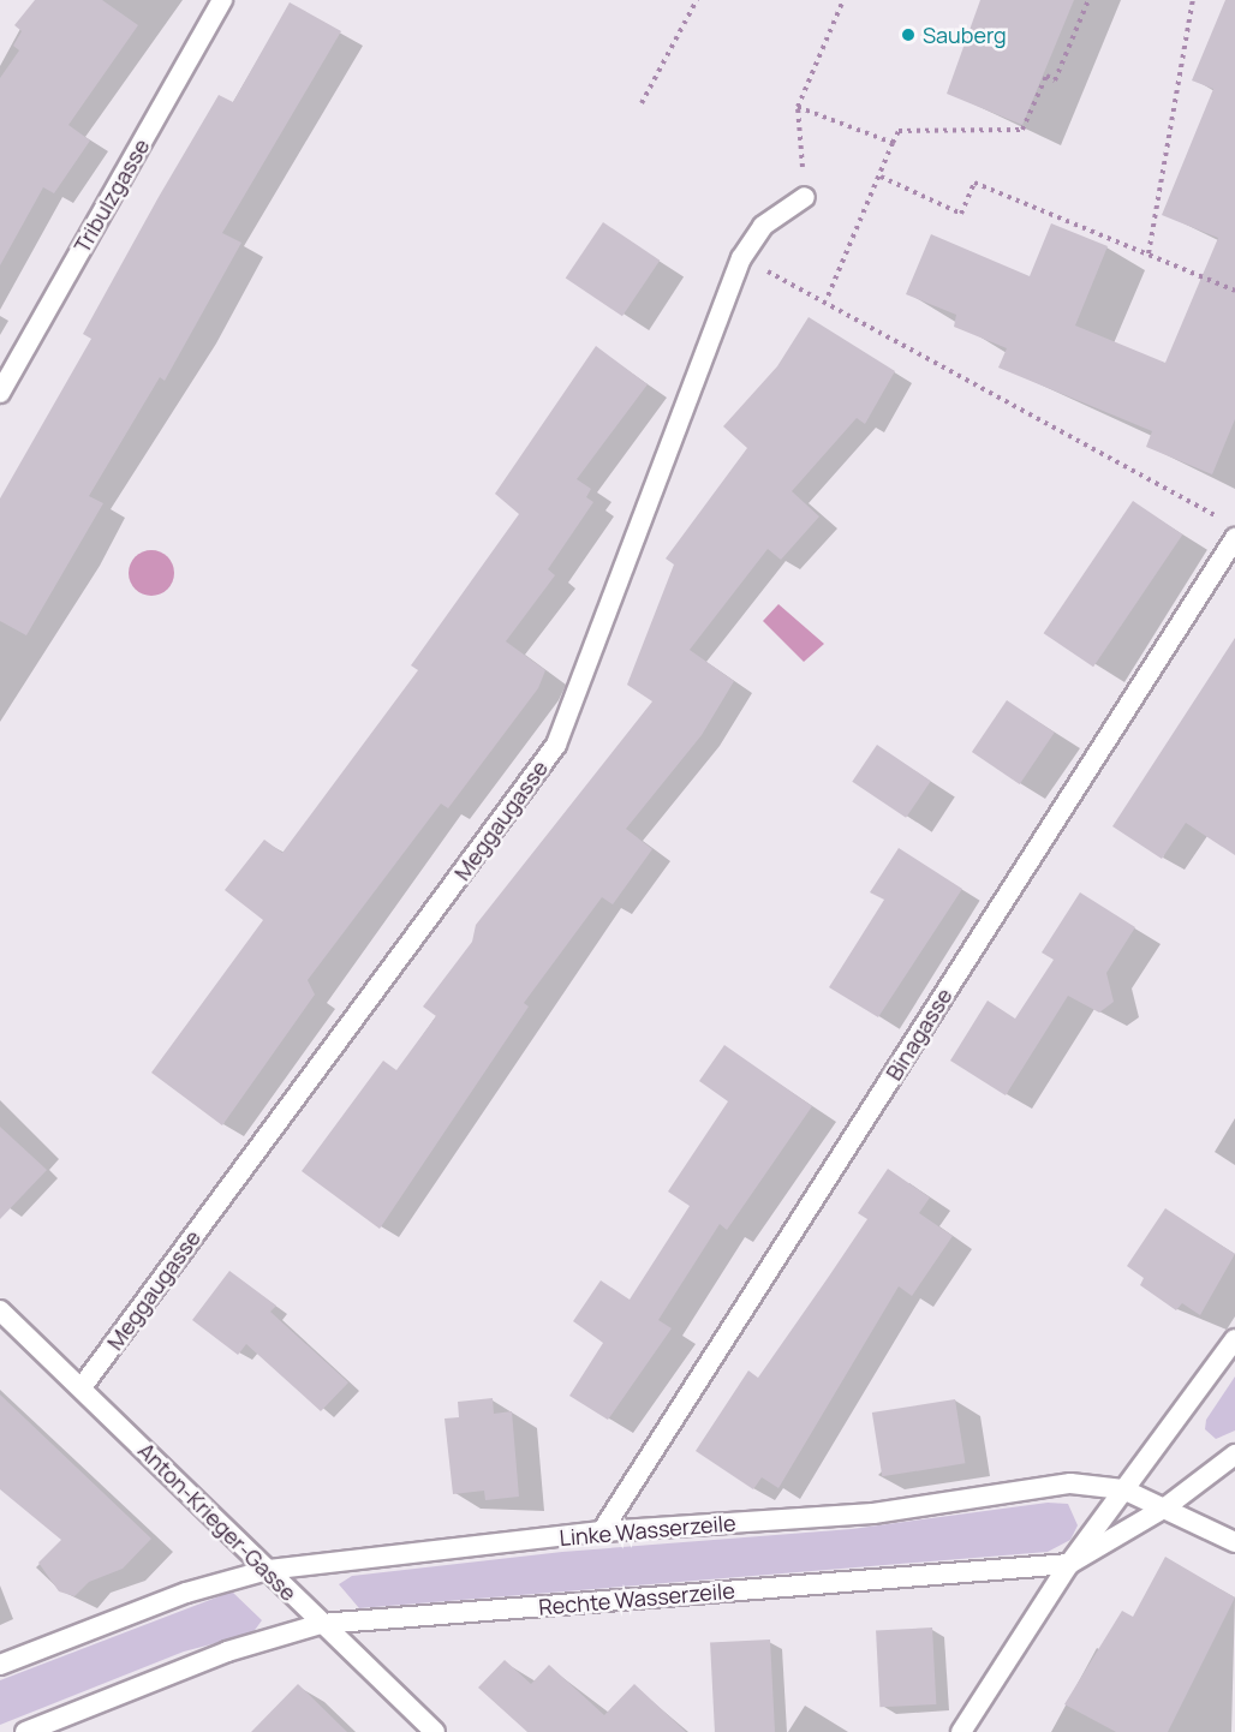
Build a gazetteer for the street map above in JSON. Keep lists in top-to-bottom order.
{
  "streets": {
    "street": [
      "Tribulzgasse",
      "Meggaugasse",
      "Binagasse",
      "Anton-Krieger-Gasse",
      "Linke Wasserzeile",
      "Rechte Wasserzeile"
    ]
  },
  "crossings": [
    ["Meggaugasse", "Anton-Krieger-Gasse"],
    ["Binagasse", "Linke Wasserzeile"],
    ["Anton-Krieger-Gasse", "Linke Wasserzeile"],
    ["Anton-Krieger-Gasse", "Rechte Wasserzeile"],
    ["Linke Wasserzeile", "Rechte Wasserzeile"]
  ],
  "places": ["Sauberg"]
}
